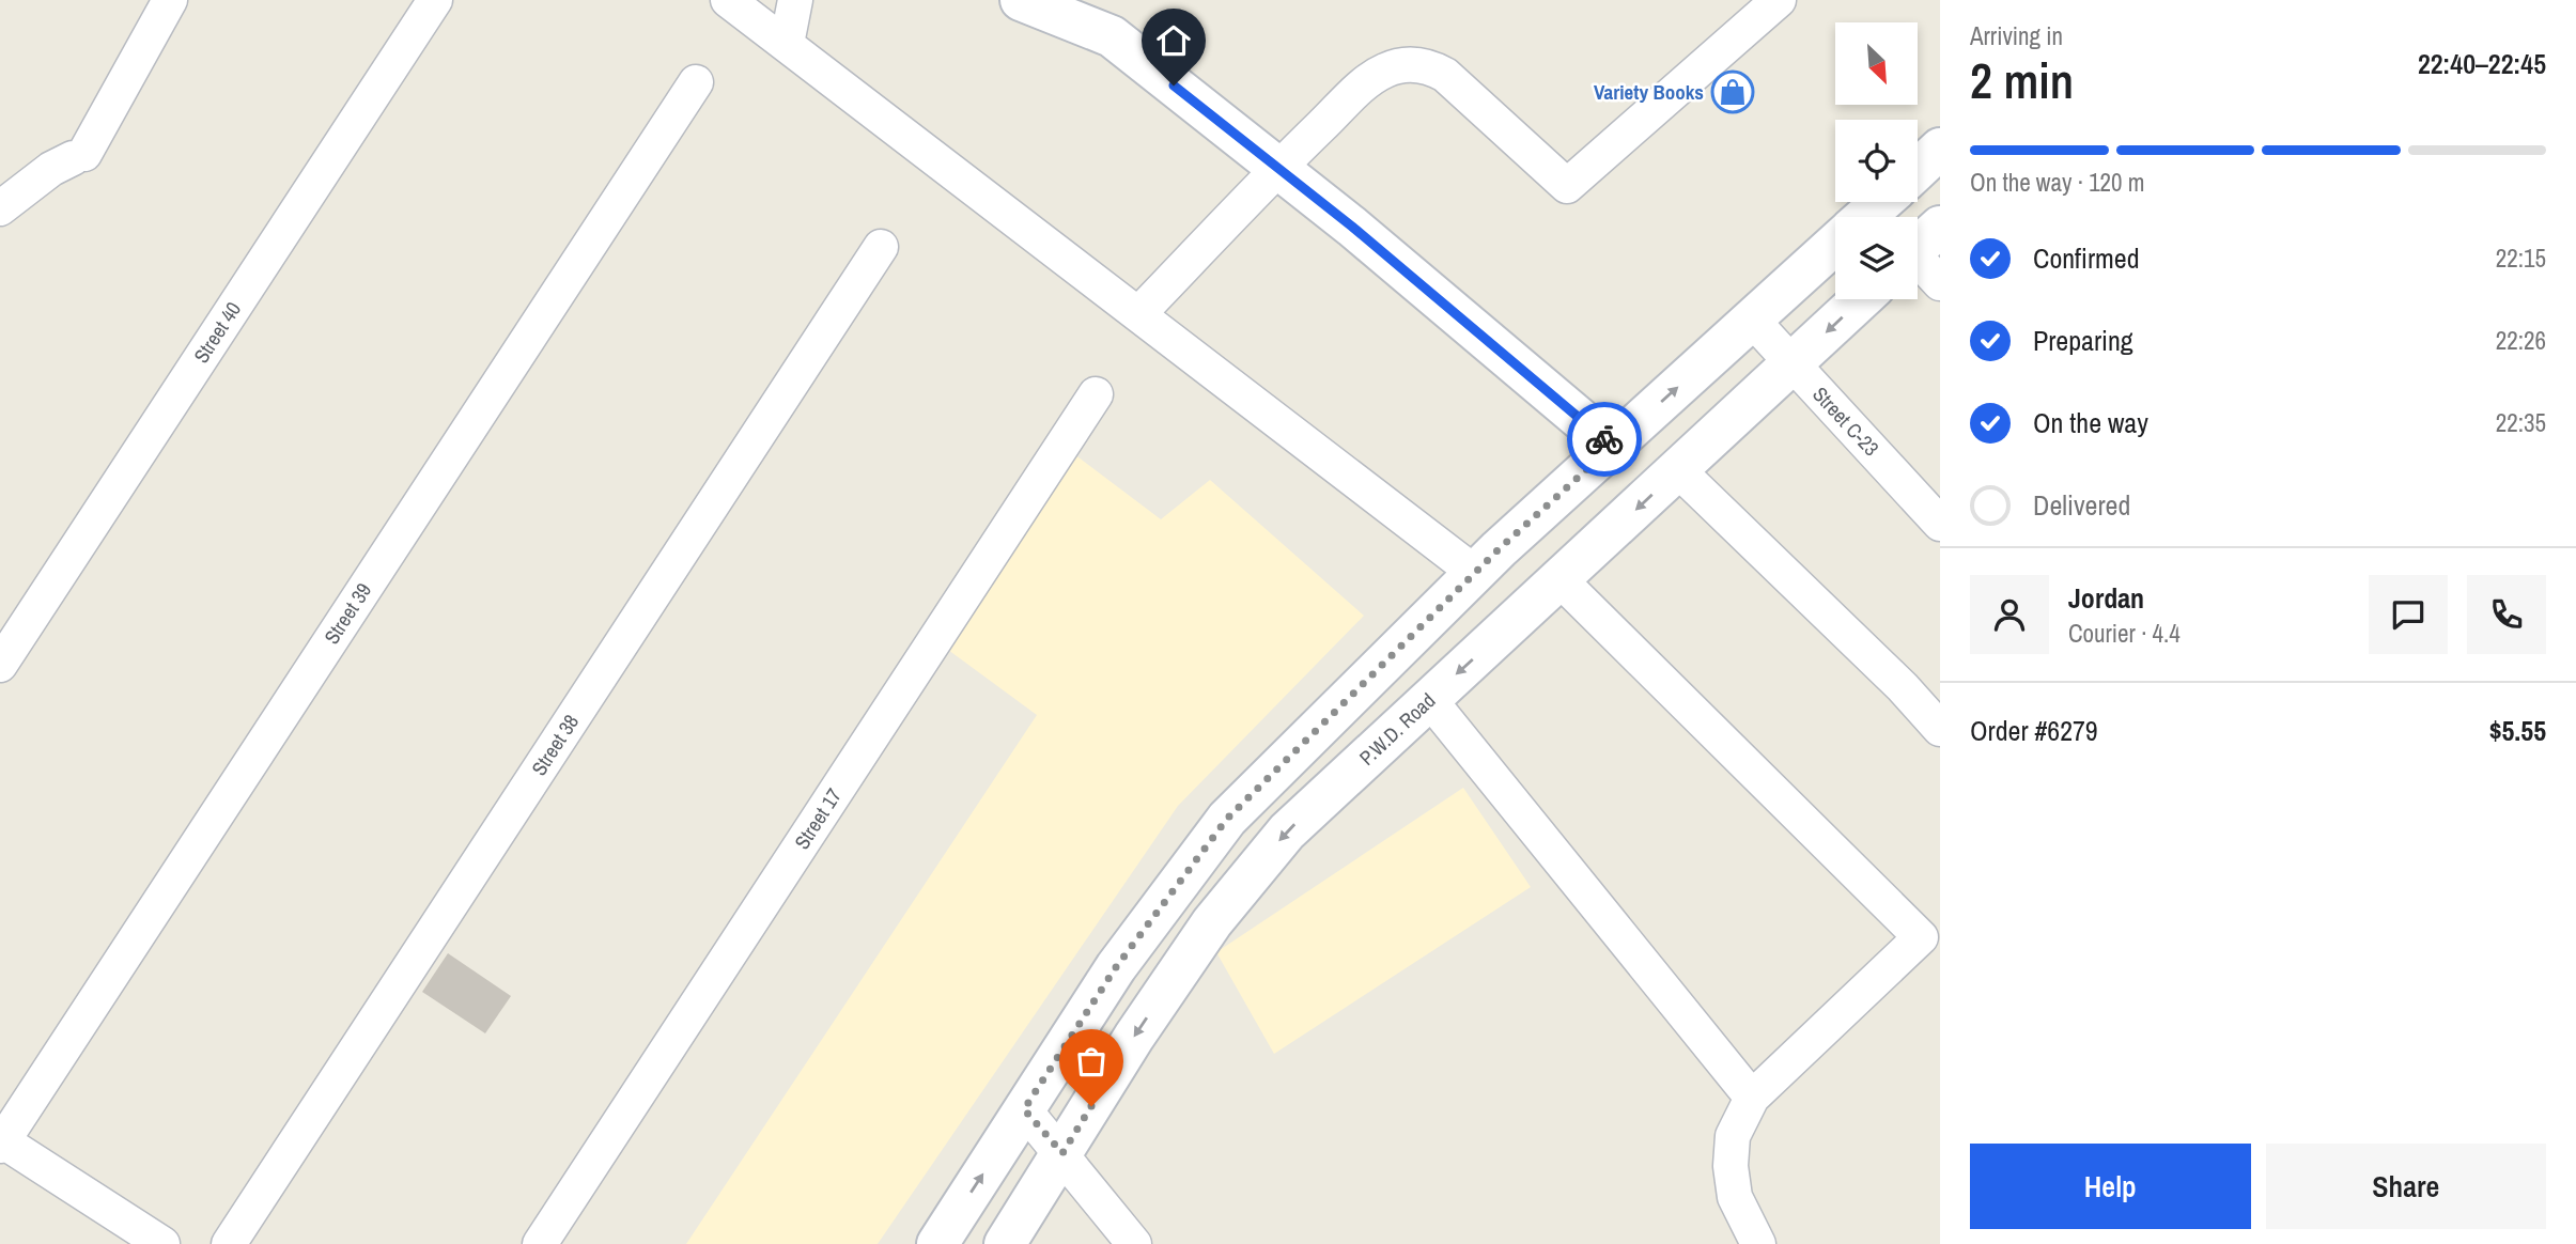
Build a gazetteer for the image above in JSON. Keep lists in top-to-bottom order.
{
  "streets": {
    "main road": ["P.W.D. Road"],
    "street": [
      "Street 40",
      "Street C-23",
      "Street 39",
      "Street 38",
      "Street 17"
    ]
  },
  "crossings": [
    ["Street C-23", "P.W.D. Road"]
  ],
  "places": {
    "shop": ["Variety Books"]
  },
  "north": "bottom right",
  "page": {
    "heading": ["2 min", "Arriving in", "22:40–22:45"],
    "panel": [
      "Jordan",
      "Courier · 4.4",
      "Order #6279",
      "$5.55"
    ],
    "bar": "On the way · 120 m",
    "list": [
      ["Confirmed", "22:15"],
      ["Preparing", "22:26"],
      ["On the way", "22:35"],
      "Delivered"
    ],
    "buttons": ["Help", "Share"]
  }
}
